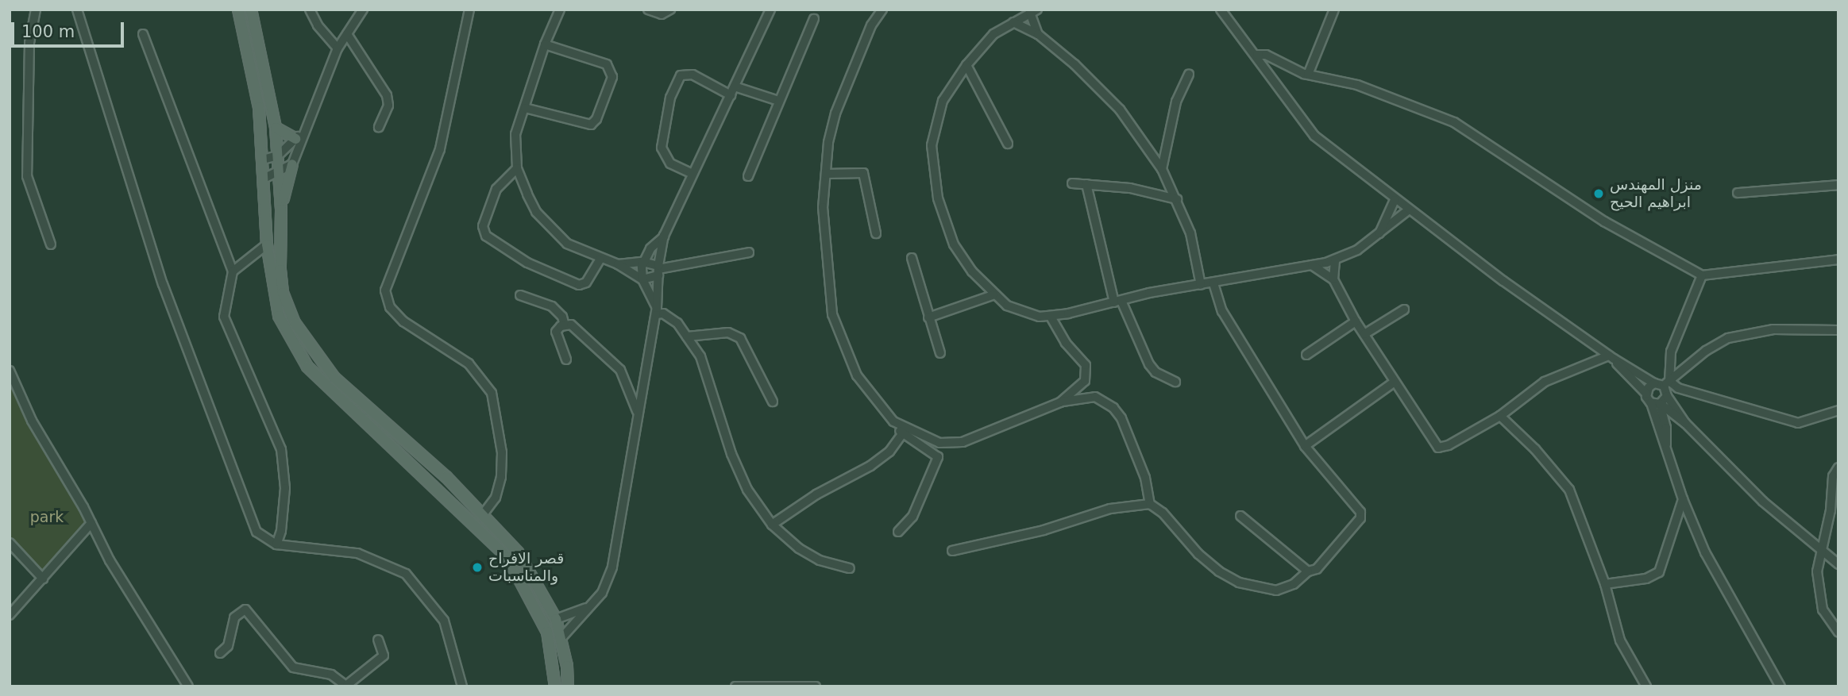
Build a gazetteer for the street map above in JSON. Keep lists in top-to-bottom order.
{
  "parks": ["park"],
  "places": ["منزل المهندس ابراهيم الحيح", "قصر الافراح والمناسبات"],
  "scale_bar": "100 m"
}
